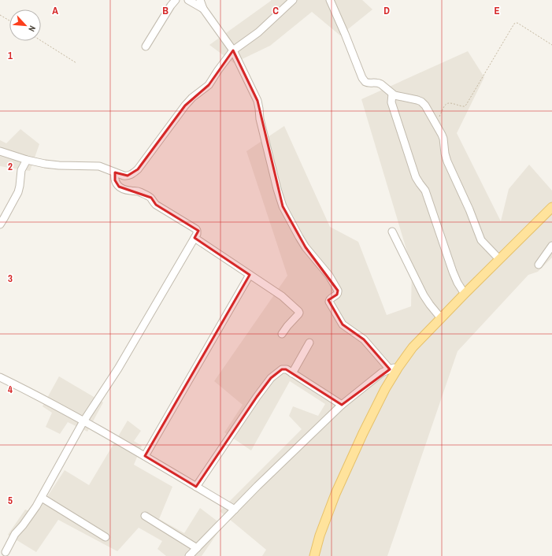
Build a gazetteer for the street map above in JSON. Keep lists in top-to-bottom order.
{
  "north": "bottom right",
  "grid": {
    "columns": [
      "A",
      "B",
      "C",
      "D",
      "E"
    ],
    "rows": [
      "1",
      "2",
      "3",
      "4",
      "5"
    ]
  }
}
